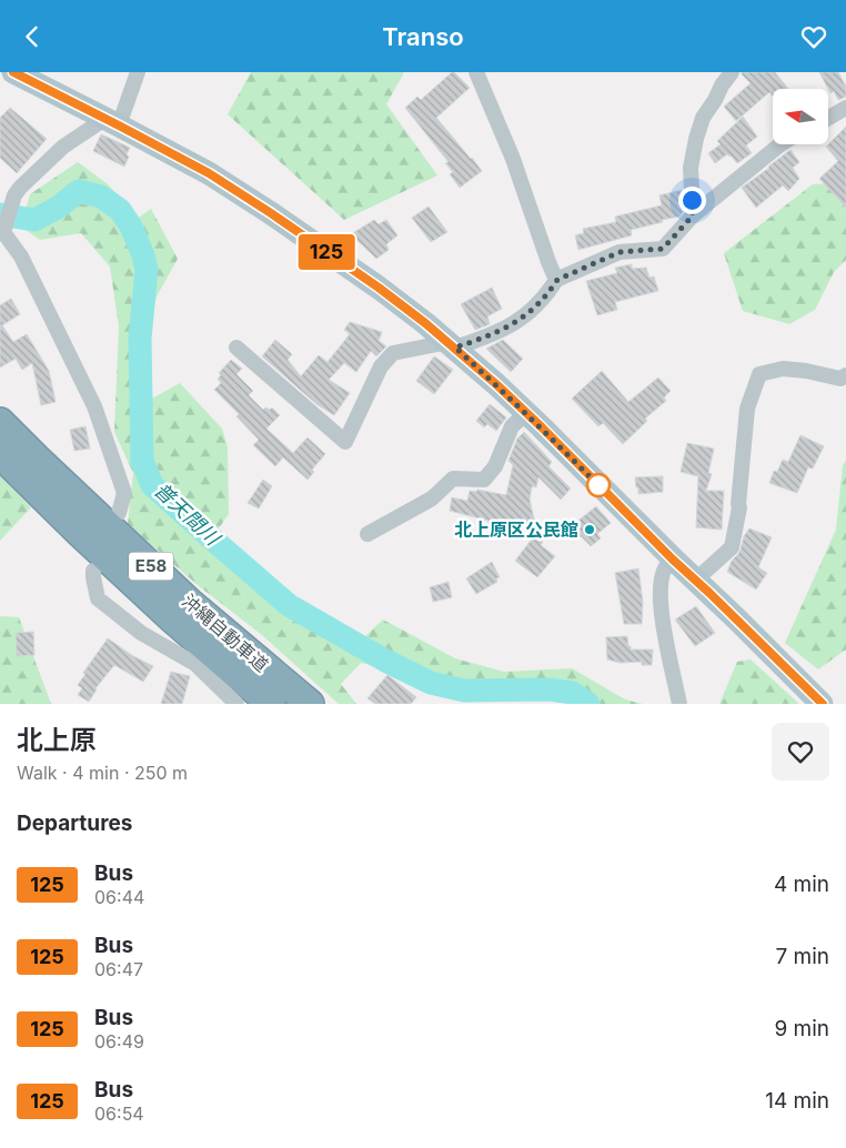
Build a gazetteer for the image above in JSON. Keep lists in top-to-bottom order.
{
  "streets": {
    "highway": ["E58", "沖縄自動車道"]
  },
  "water": ["普天間川"],
  "places": ["北上原区公民館"],
  "lines": ["bus line 125"],
  "north": "left",
  "page": {
    "header": "Transo",
    "on_map": "125",
    "heading": [
      ["北上原", "Walk · 4 min · 250 m"],
      "Departures"
    ],
    "list": [
      {
        "mark": "125",
        "name": "Bus",
        "note": "06:44",
        "value": "4 min"
      },
      {
        "mark": "125",
        "name": "Bus",
        "note": "06:47",
        "value": "7 min"
      },
      {
        "mark": "125",
        "name": "Bus",
        "note": "06:49",
        "value": "9 min"
      },
      {
        "mark": "125",
        "name": "Bus",
        "note": "06:54",
        "value": "14 min"
      }
    ]
  }
}
